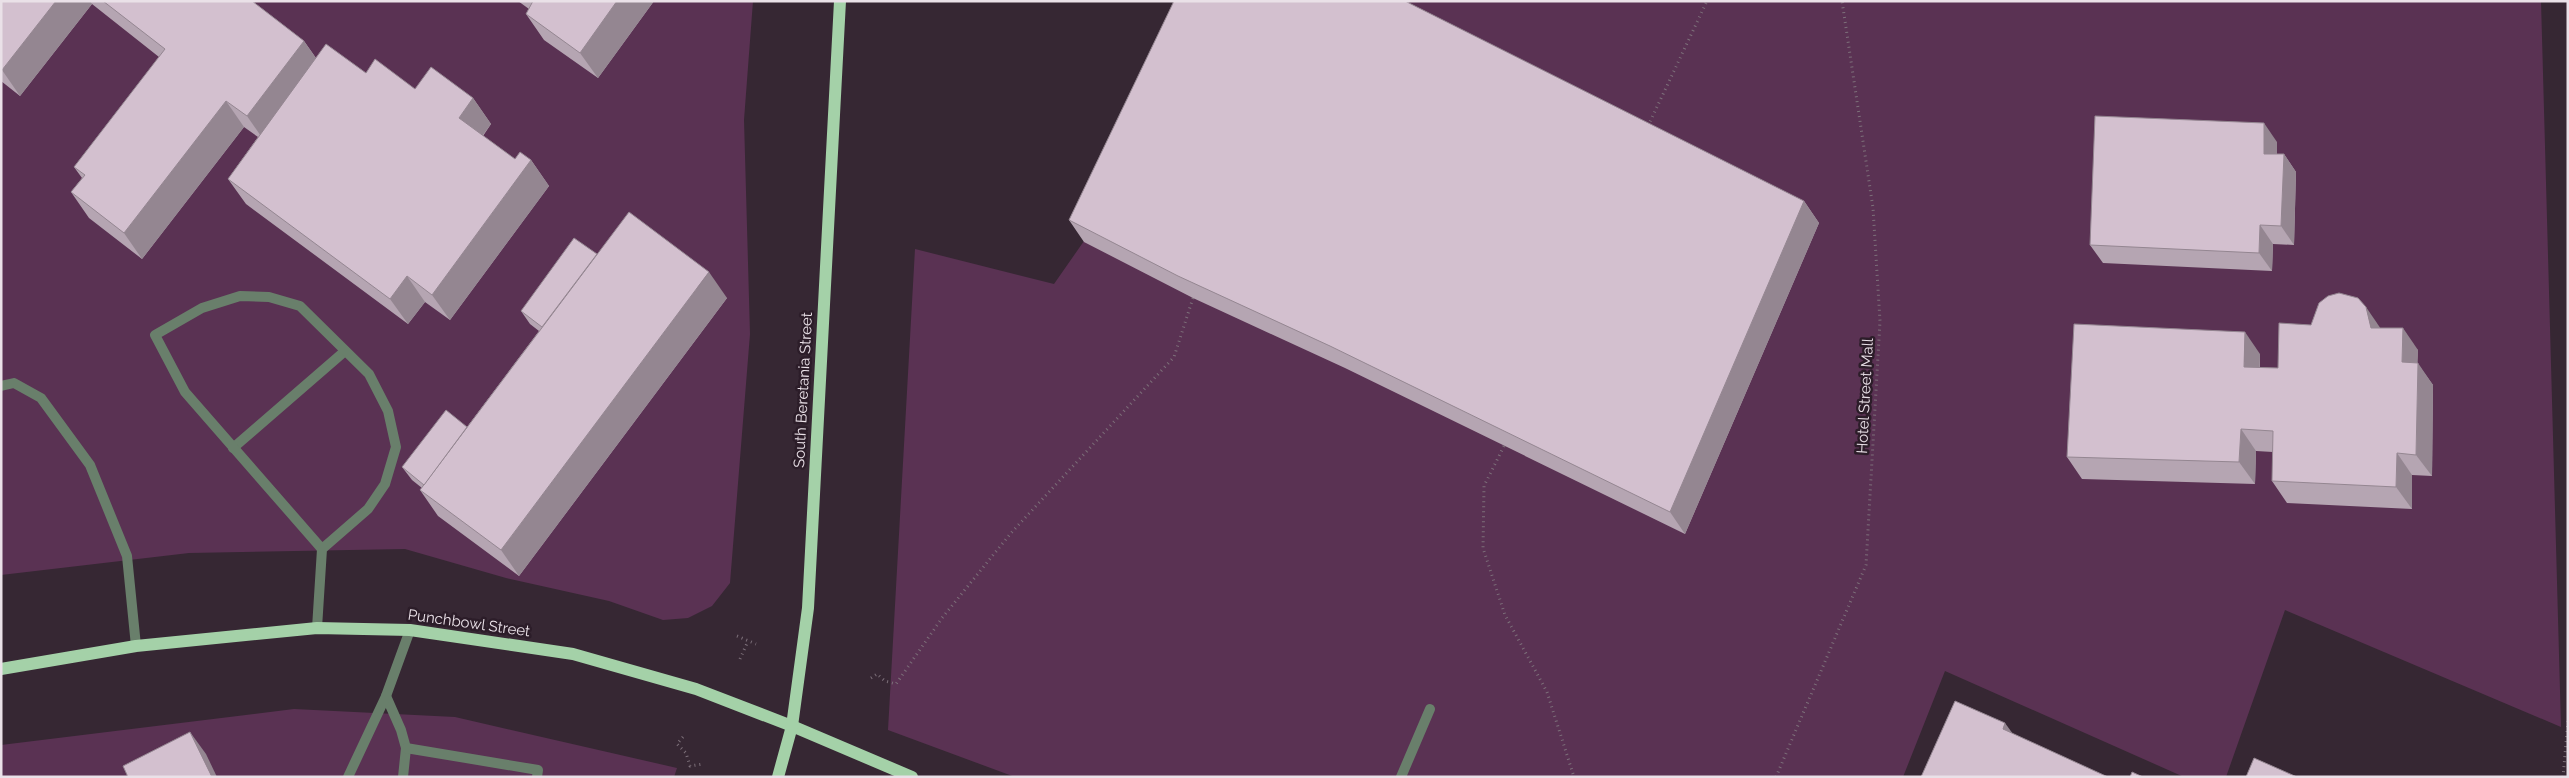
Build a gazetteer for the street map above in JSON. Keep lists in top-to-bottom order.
{
  "streets": {
    "main road": ["South Beretania Street", "Punchbowl Street"],
    "path": ["Hotel Street Mall"]
  },
  "crossings": [
    ["South Beretania Street", "Punchbowl Street"]
  ]
}
